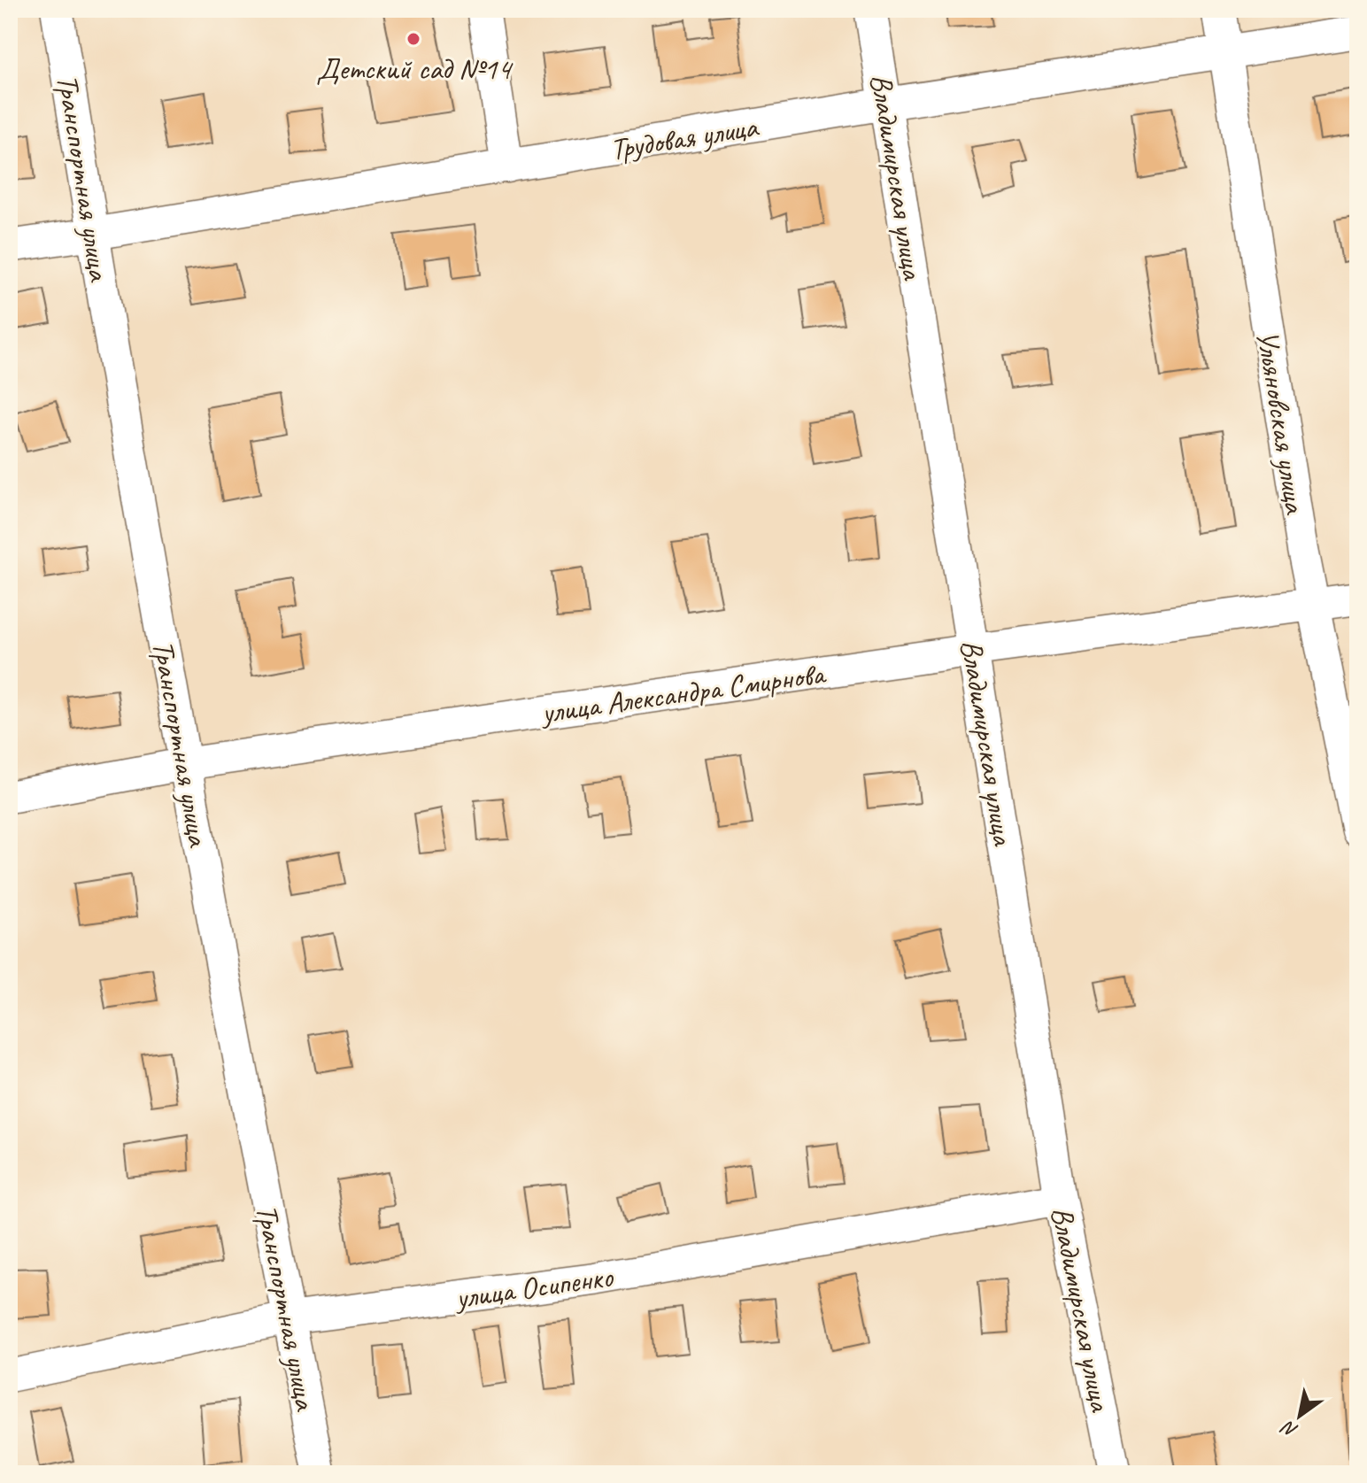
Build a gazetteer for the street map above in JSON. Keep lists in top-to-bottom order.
{
  "streets": {
    "street": [
      "Трудовая улица",
      "Владимирская улица",
      "Транспортная улица",
      "Ульяновская улица",
      "улица Александра Смирнова",
      "улица Осипенко"
    ]
  },
  "crossings": [
    ["Трудовая улица", "Владимирская улица"],
    ["Трудовая улица", "Транспортная улица"],
    ["Трудовая улица", "Ульяновская улица"],
    ["Владимирская улица", "улица Александра Смирнова"],
    ["Владимирская улица", "улица Осипенко"],
    ["Транспортная улица", "улица Александра Смирнова"],
    ["Транспортная улица", "улица Осипенко"],
    ["Ульяновская улица", "улица Александра Смирнова"]
  ],
  "places": ["Детский сад №14"],
  "north": "bottom left"
}
